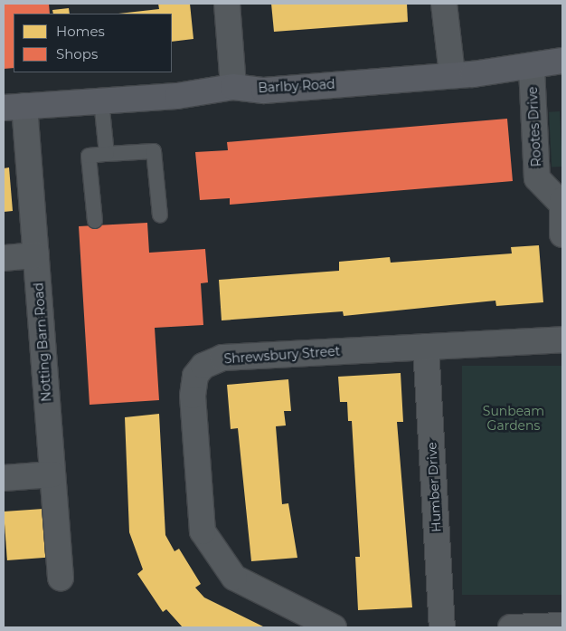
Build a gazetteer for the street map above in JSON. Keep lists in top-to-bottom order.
{
  "streets": {
    "street": [
      "Barlby Road",
      "Rootes Drive",
      "Notting Barn Road",
      "Shrewsbury Street",
      "Humber Drive"
    ]
  },
  "crossings": [
    ["Barlby Road", "Rootes Drive"],
    ["Barlby Road", "Notting Barn Road"],
    ["Shrewsbury Street", "Humber Drive"]
  ],
  "parks": ["Sunbeam Gardens"],
  "legend": ["Homes", "Shops"]
}
